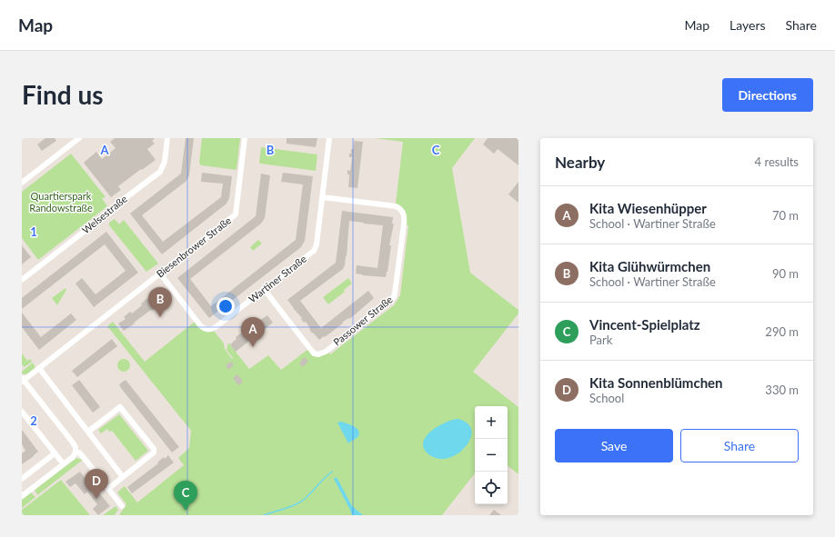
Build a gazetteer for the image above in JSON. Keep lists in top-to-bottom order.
{
  "streets": {
    "street": [
      "Welsestraße",
      "Biesenbrower Straße",
      "Wartiner Straße",
      "Passower Straße"
    ]
  },
  "crossings": [
    ["Biesenbrower Straße", "Wartiner Straße"],
    ["Wartiner Straße", "Passower Straße"]
  ],
  "parks": ["Quartierspark Randowstraße"],
  "page": {
    "header": "Map",
    "nav": ["Map", "Layers", "Share"],
    "buttons": [
      "Directions",
      ["Save", "Share"]
    ],
    "title": "Find us",
    "heading": ["Nearby", "4 results"],
    "list": [
      {
        "mark": "A",
        "name": "Kita Wiesenhüpper",
        "note": "School · Wartiner Straße",
        "value": "70 m"
      },
      {
        "mark": "B",
        "name": "Kita Glühwürmchen",
        "note": "School · Wartiner Straße",
        "value": "90 m"
      },
      {
        "mark": "C",
        "name": "Vincent-Spielplatz",
        "note": "Park",
        "value": "290 m"
      },
      {
        "mark": "D",
        "name": "Kita Sonnenblümchen",
        "note": "School",
        "value": "330 m"
      }
    ],
    "pins": [
      "B",
      "A",
      "D",
      "C"
    ],
    "map_buttons": ["+", "−"]
  },
  "grid": {
    "columns": ["A", "B", "C"],
    "rows": ["1", "2"]
  }
}
